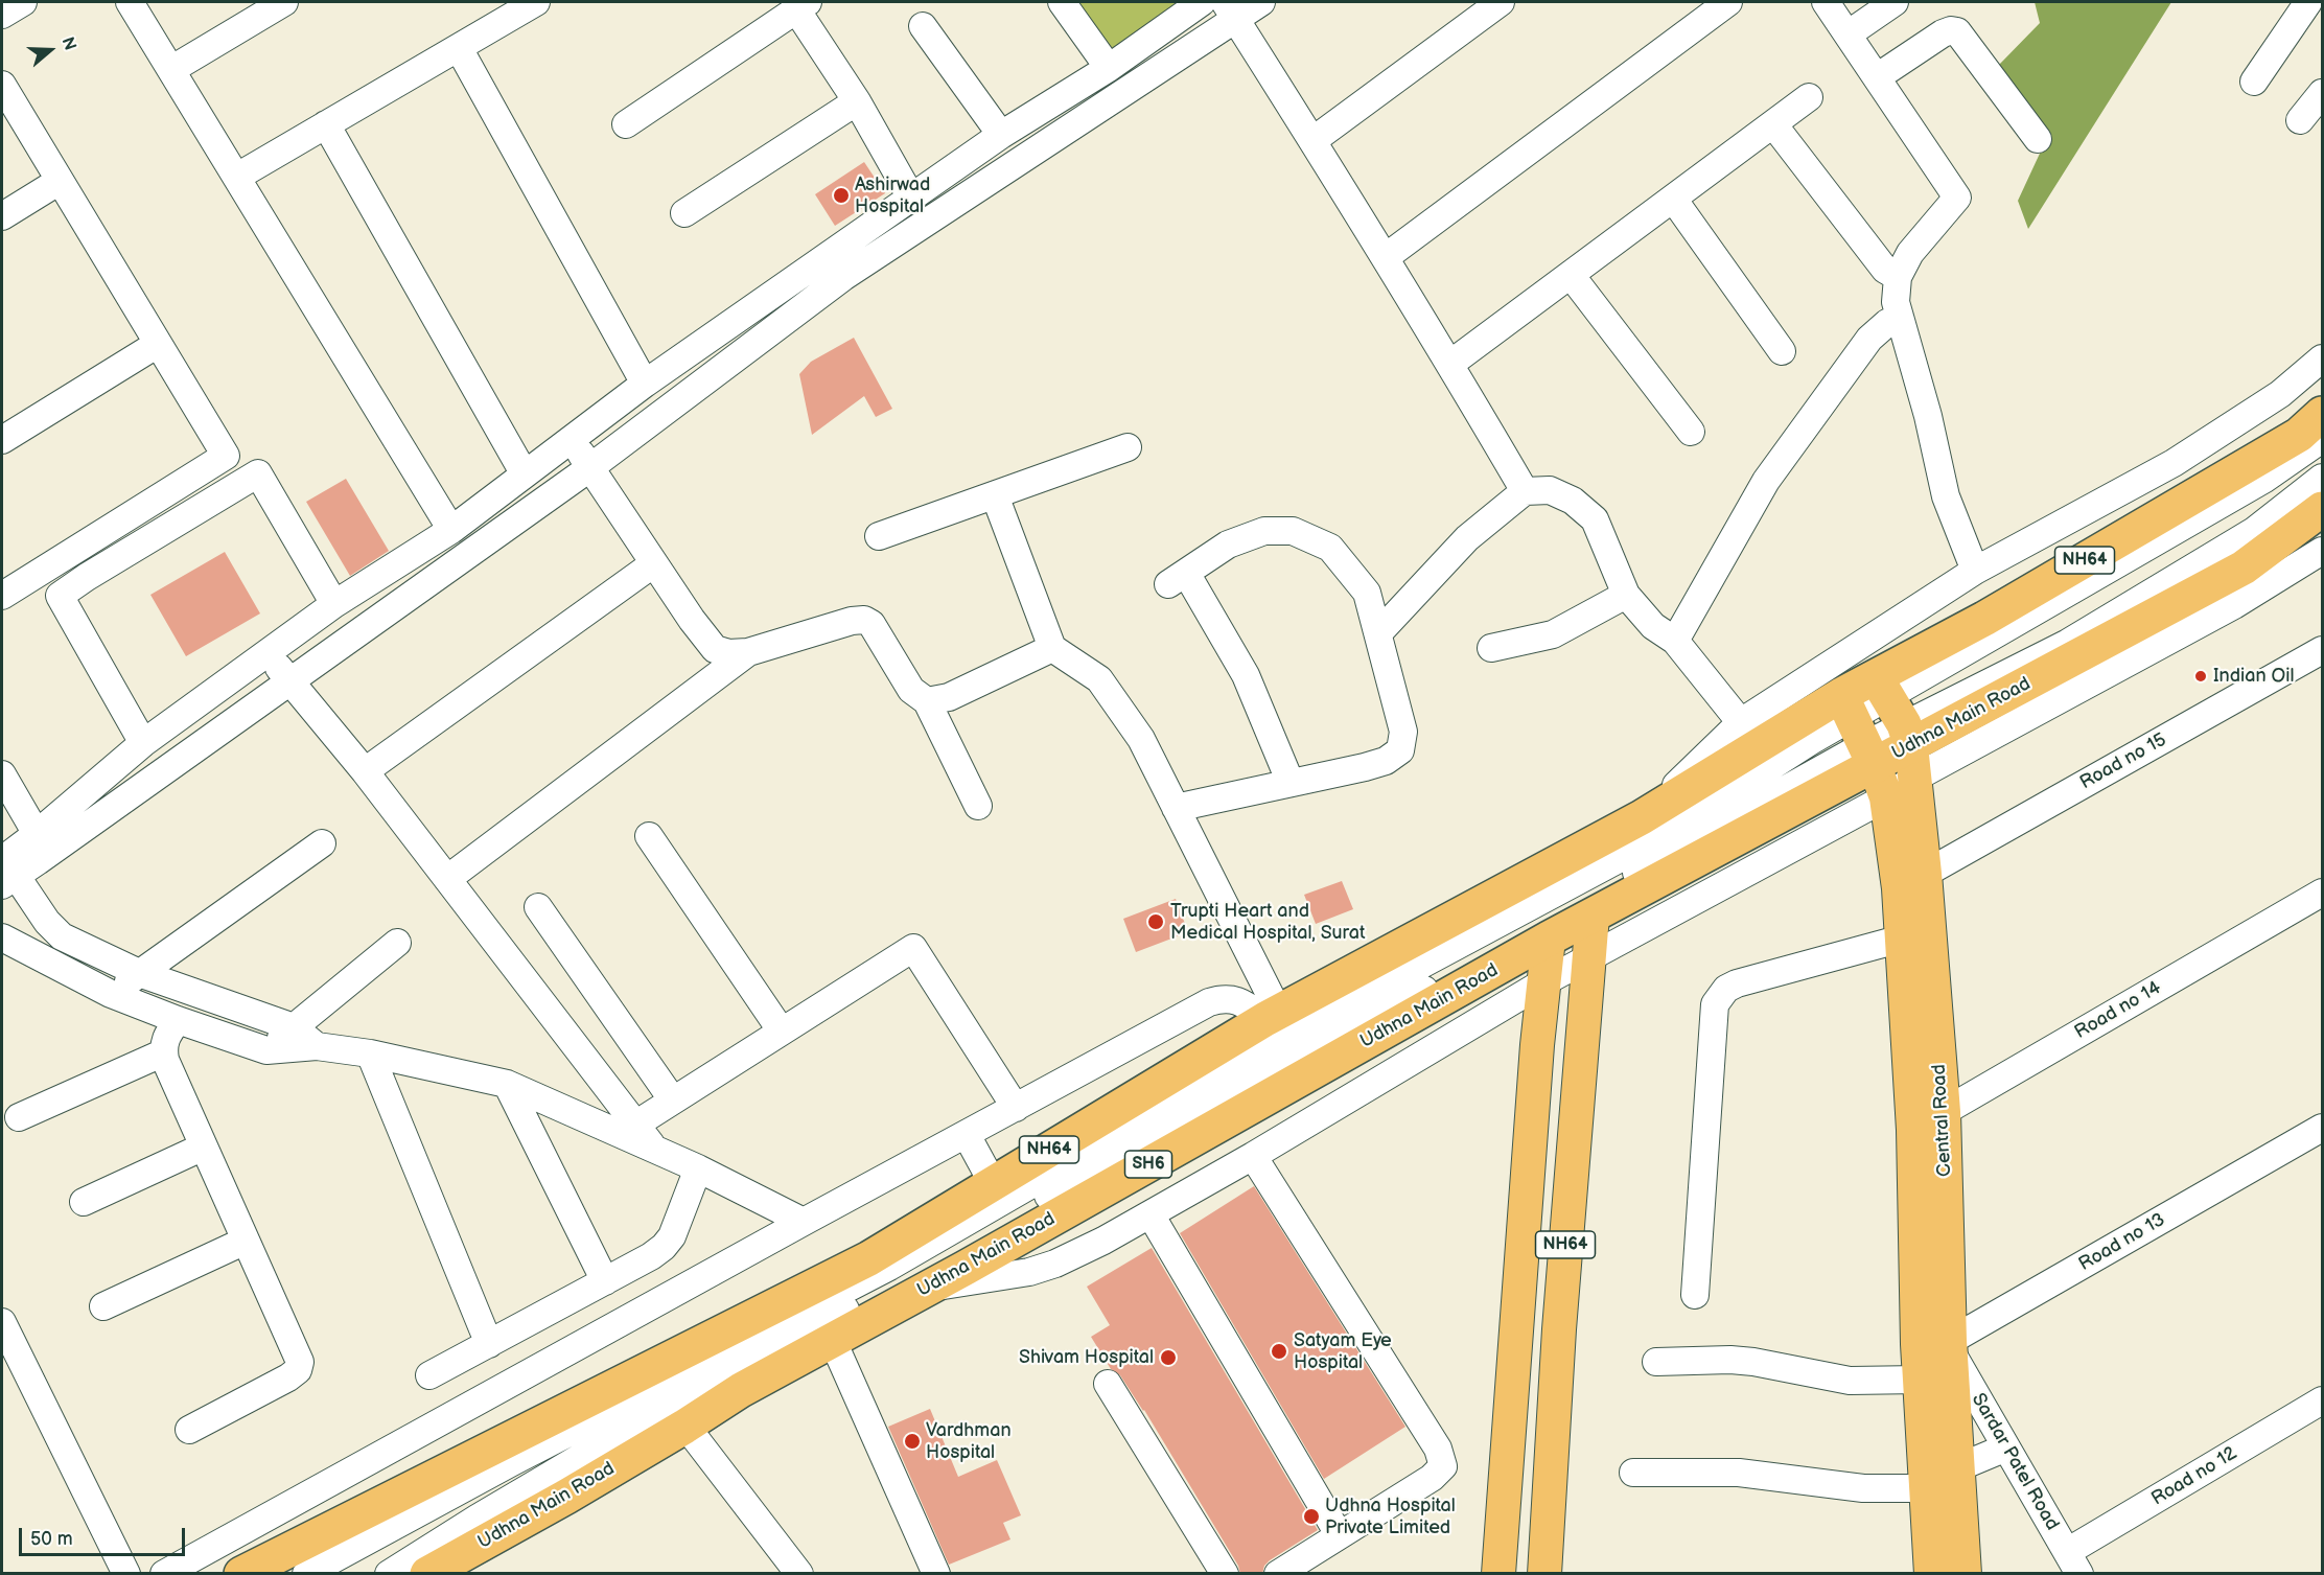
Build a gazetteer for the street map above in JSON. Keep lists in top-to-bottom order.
{
  "streets": {
    "highway": ["NH64", "Udhna Main Road", "SH6"],
    "main road": ["Central Road"],
    "street": [
      "Road no 15",
      "Road no 14",
      "Road no 13",
      "Sardar Patel Road",
      "Road no 12"
    ]
  },
  "crossings": [
    ["NH64", "Udhna Main Road"],
    ["NH64", "Central Road"],
    ["Udhna Main Road", "Central Road"],
    ["Road no 15", "Central Road"],
    ["Road no 14", "Central Road"],
    ["Central Road", "Road no 13"],
    ["Central Road", "Sardar Patel Road"],
    ["Road no 13", "Sardar Patel Road"],
    ["Sardar Patel Road", "Road no 12"]
  ],
  "places": [
    "Ashirwad Hospital",
    "Indian Oil",
    "Trupti Heart and Medical Hospital, Surat",
    "Satyam Eye Hospital",
    "Shivam Hospital",
    "Vardhman Hospital",
    "Udhna Hospital Private Limited"
  ],
  "scale_bar": "50 m",
  "north": "right"
}
